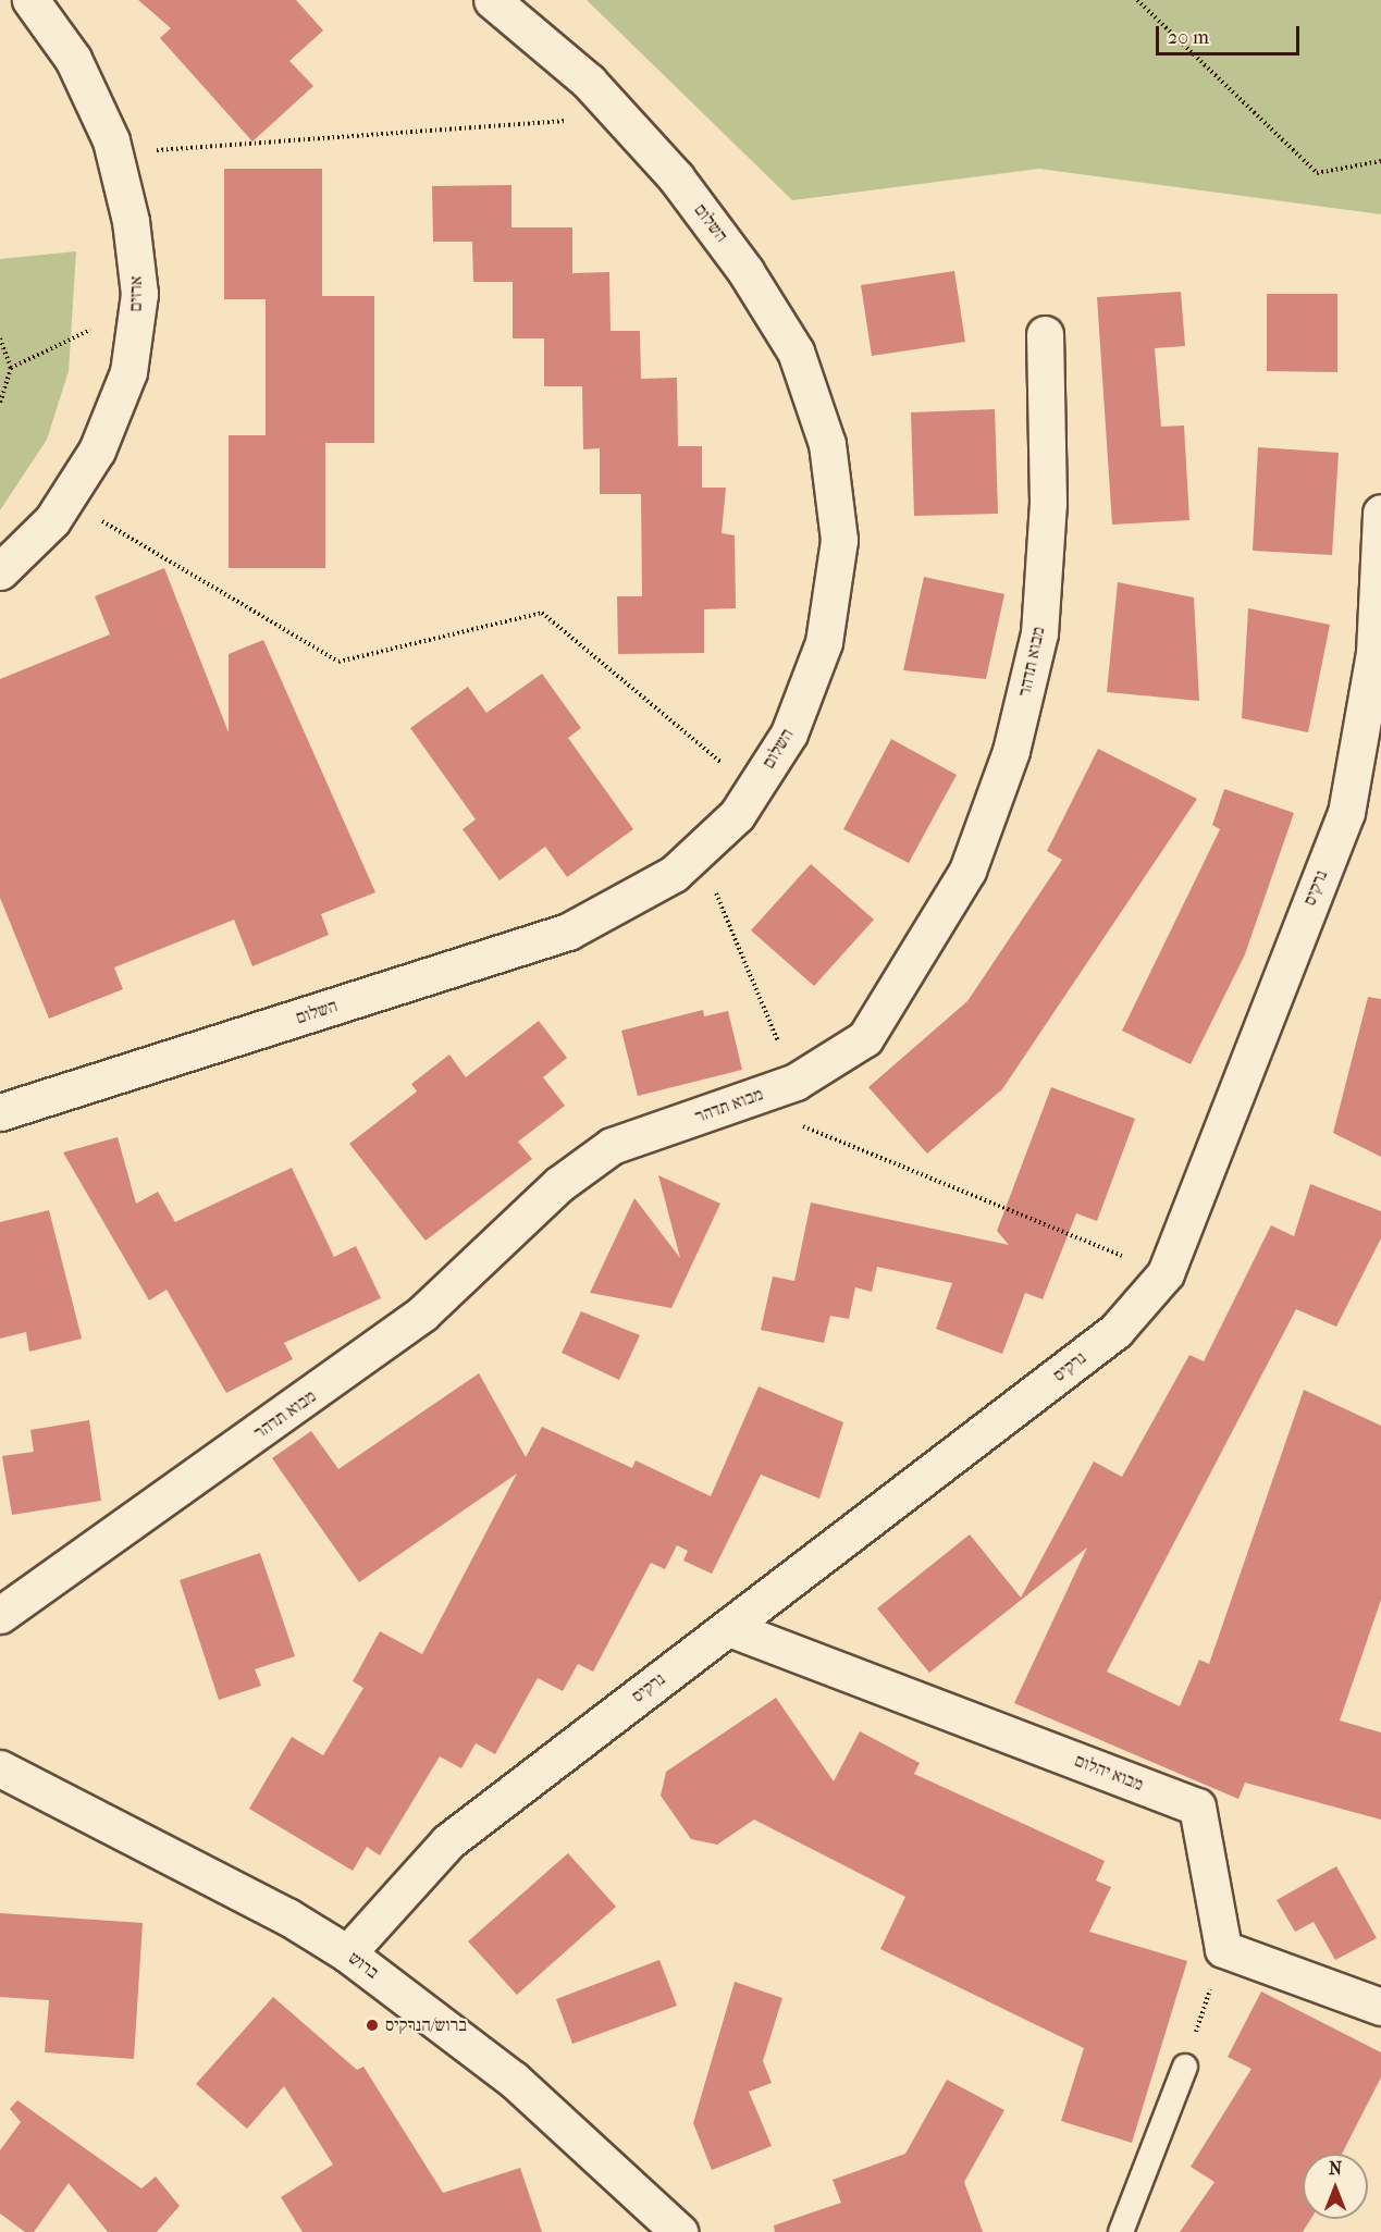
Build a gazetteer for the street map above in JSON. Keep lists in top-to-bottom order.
{
  "streets": {
    "street": [
      "השלום",
      "ארזים",
      "מבוא תדהר",
      "נרקיס",
      "מבוא יהלום",
      "ברוש"
    ]
  },
  "crossings": [
    ["נרקיס", "מבוא יהלום"],
    ["נרקיס", "ברוש"]
  ],
  "places": ["ברוש/הנרקיס"],
  "scale_bar": "20 m",
  "north": "top"
}
